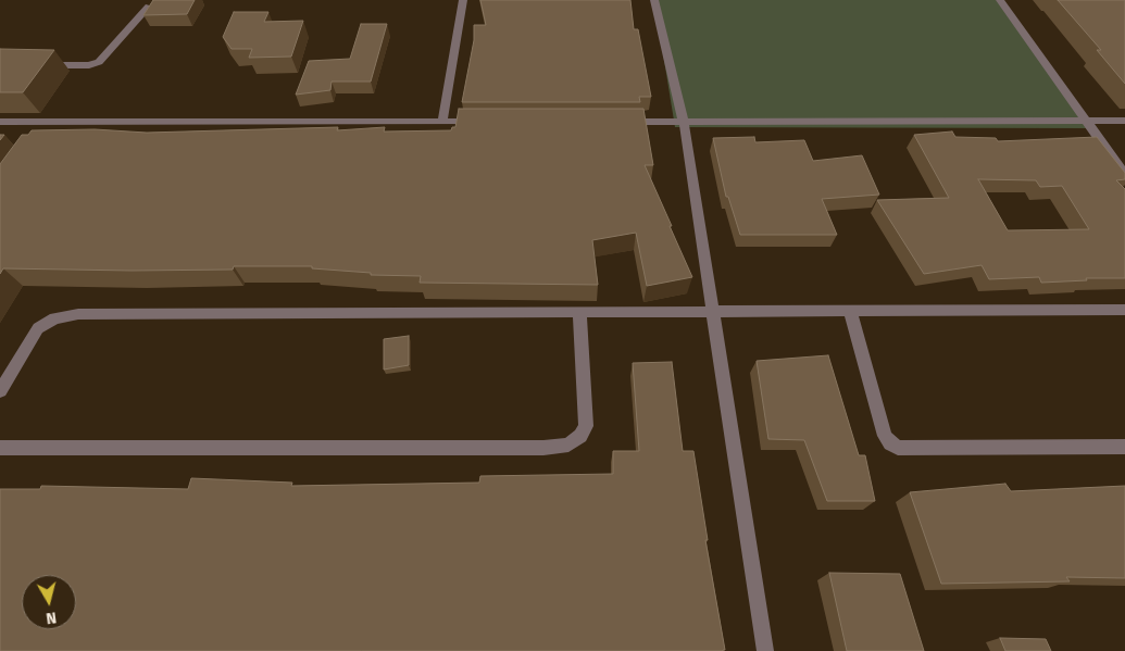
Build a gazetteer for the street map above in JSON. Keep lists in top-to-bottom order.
{
  "north": "bottom"
}
